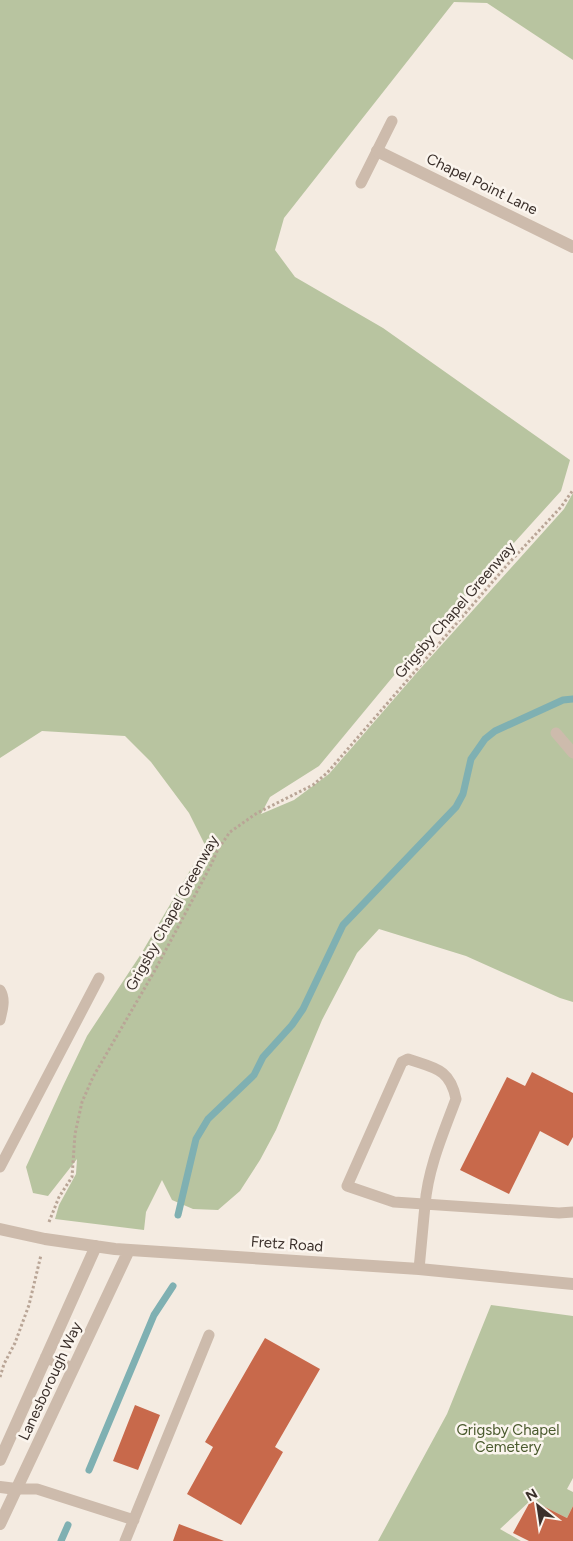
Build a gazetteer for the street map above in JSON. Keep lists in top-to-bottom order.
{
  "streets": {
    "street": ["Chapel Point Lane", "Fretz Road", "Lanesborough Way"],
    "path": ["Grigsby Chapel Greenway"]
  },
  "crossings": [
    ["Grigsby Chapel Greenway", "Fretz Road"],
    ["Fretz Road", "Lanesborough Way"]
  ],
  "parks": ["Grigsby Chapel Cemetery"],
  "north": "top left"
}
